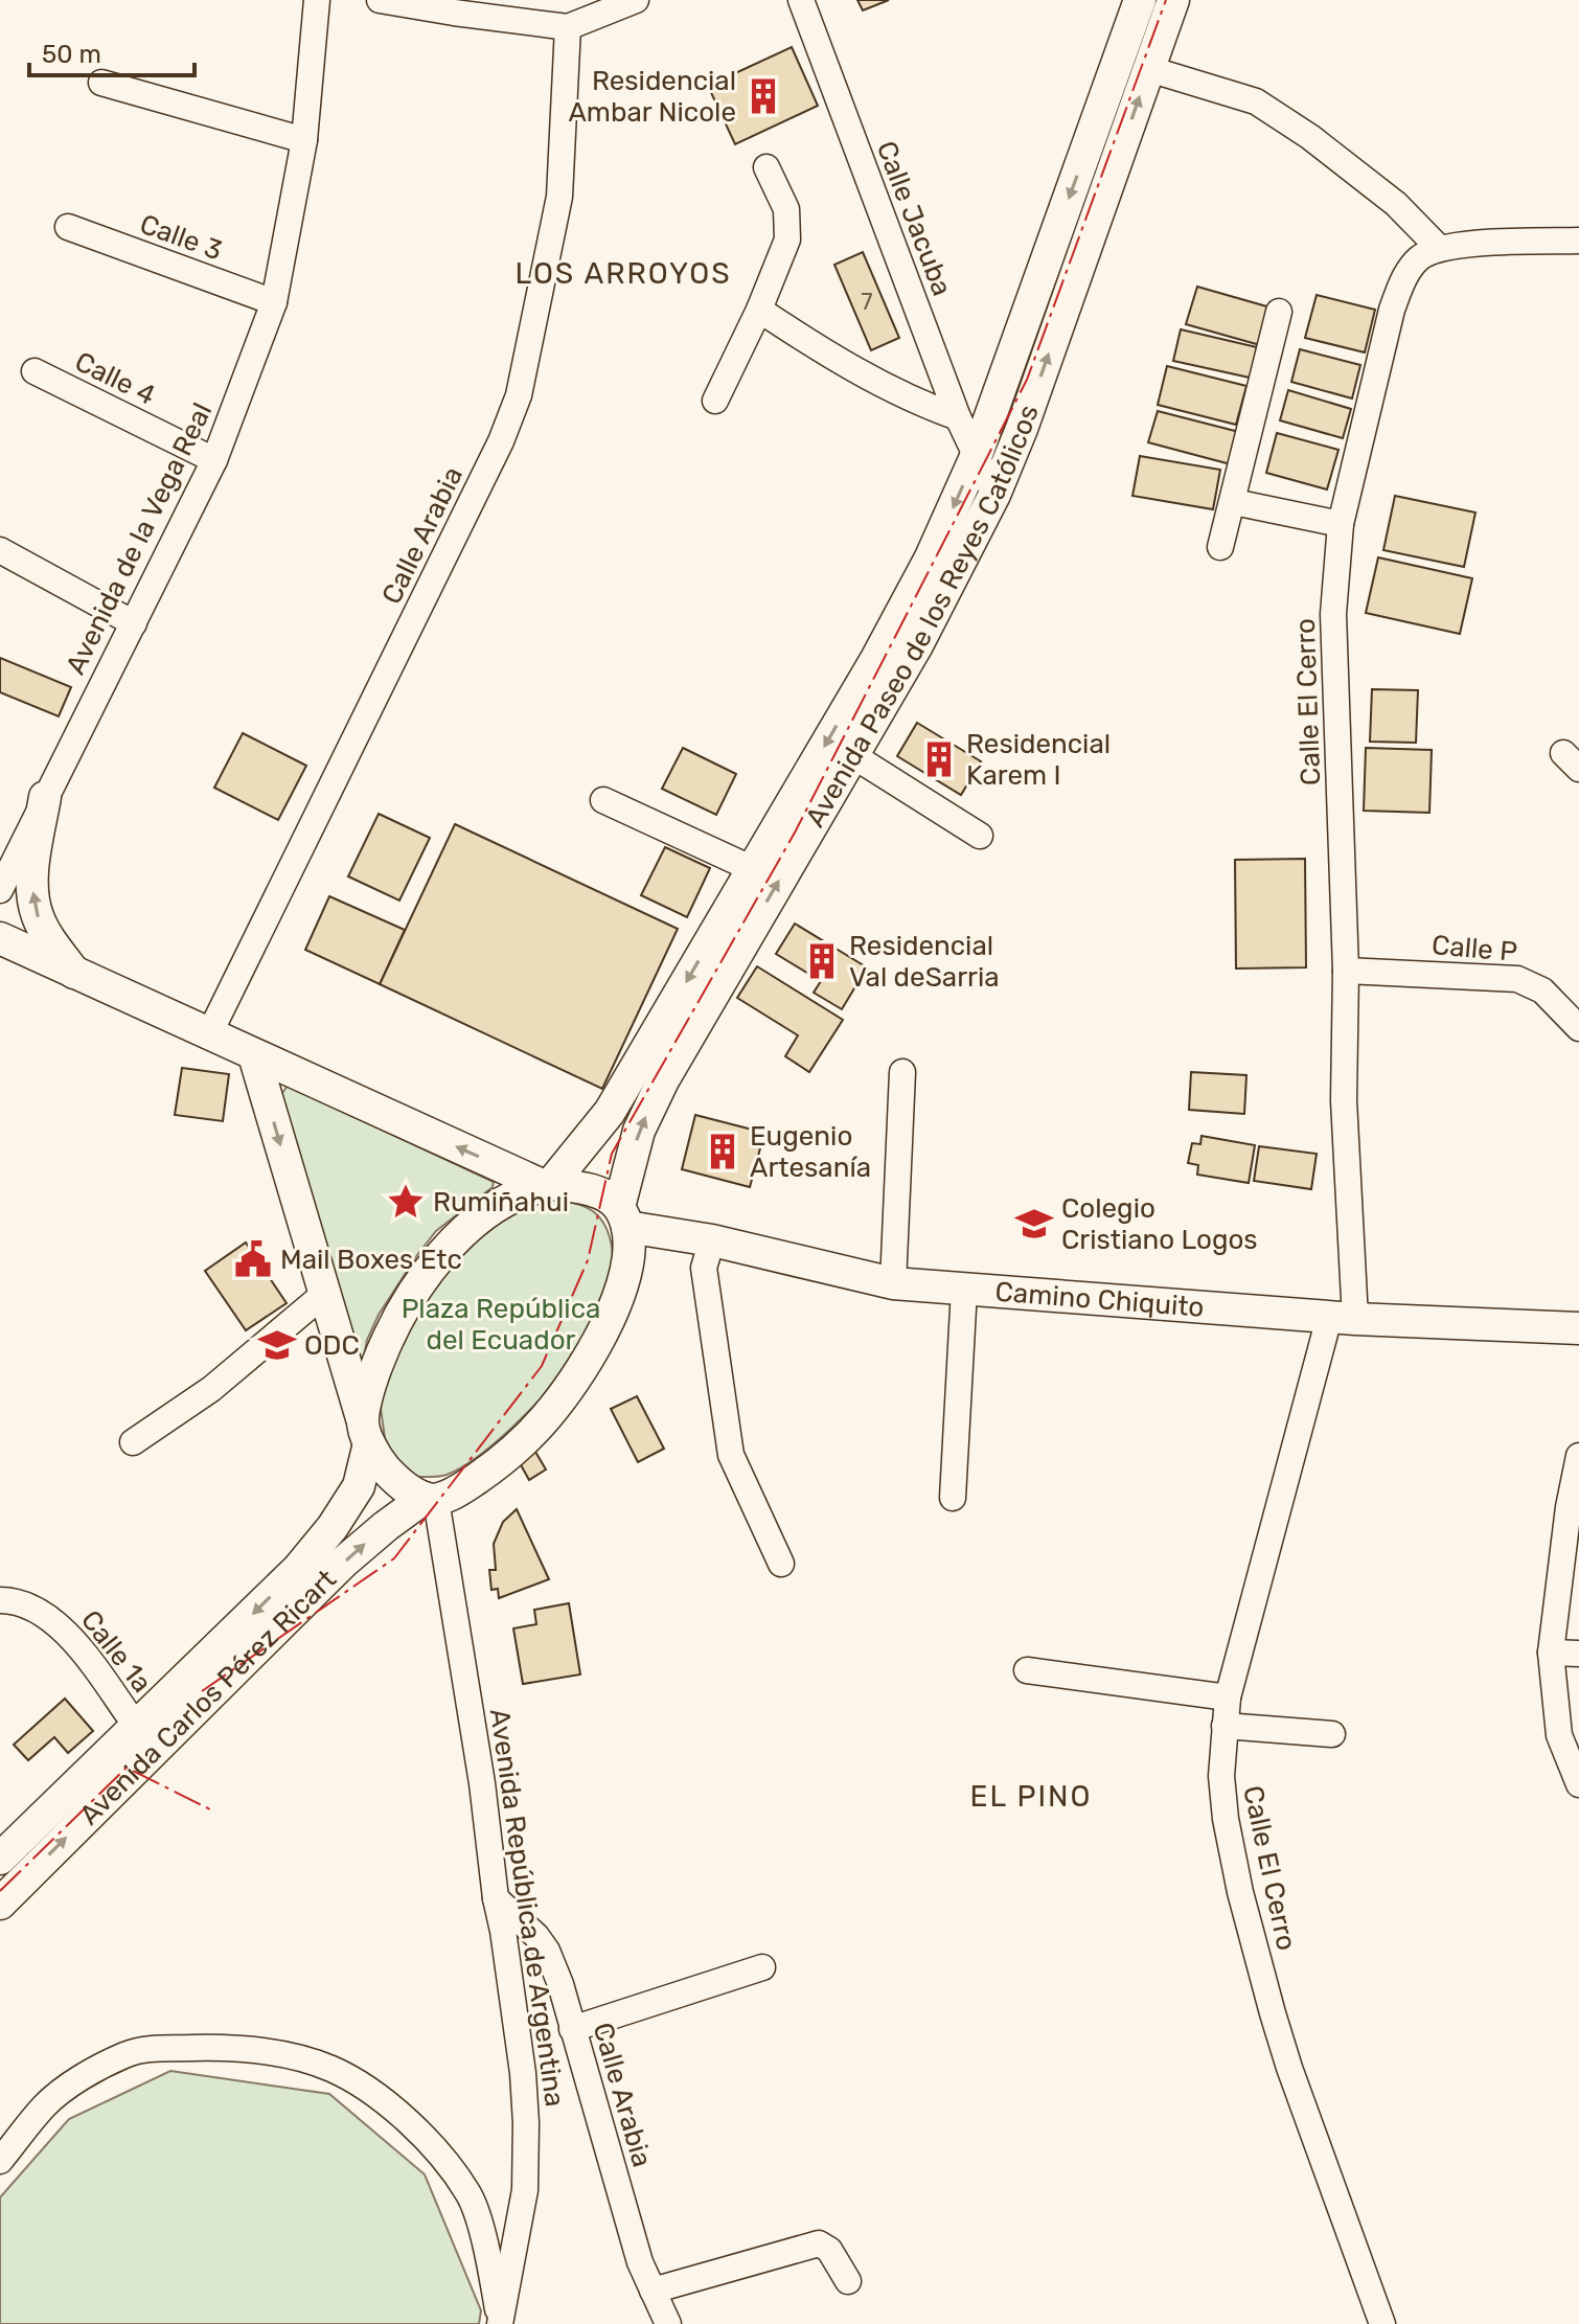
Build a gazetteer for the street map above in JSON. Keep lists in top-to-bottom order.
{
  "streets": {
    "main road": ["Avenida Paseo de los Reyes Católicos", "Camino Chiquito", "Avenida Carlos Pérez Ricart"],
    "street": [
      "Calle Jacuba",
      "Calle 3",
      "Calle 4",
      "Calle Arabia",
      "Avenida de la Vega Real",
      "Calle El Cerro",
      "Calle P",
      "Calle 1a",
      "Avenida República de Argentina"
    ]
  },
  "crossings": [
    ["Calle Jacuba", "Avenida Paseo de los Reyes Católicos"],
    ["Calle 3", "Avenida de la Vega Real"],
    ["Calle 4", "Avenida de la Vega Real"],
    ["Calle Arabia", "Avenida República de Argentina"],
    ["Avenida Paseo de los Reyes Católicos", "Camino Chiquito"],
    ["Calle El Cerro", "Calle P"],
    ["Calle El Cerro", "Camino Chiquito"],
    ["Calle 1a", "Avenida Carlos Pérez Ricart"],
    ["Avenida Carlos Pérez Ricart", "Avenida República de Argentina"]
  ],
  "districts": ["LOS ARROYOS", "EL PINO"],
  "parks": ["Plaza República del Ecuador"],
  "places": {
    "building": [
      "Residencial Ambar Nicole",
      "Residencial Karem I",
      "Residencial Val deSarria",
      "Eugenio Artesanía"
    ],
    "place": ["Rumiñahui"],
    "school or university": ["Colegio Cristiano Logos", "ODC"],
    "public building": ["Mail Boxes Etc"]
  },
  "house_numbers": ["7"],
  "scale_bar": "50 m"
}
